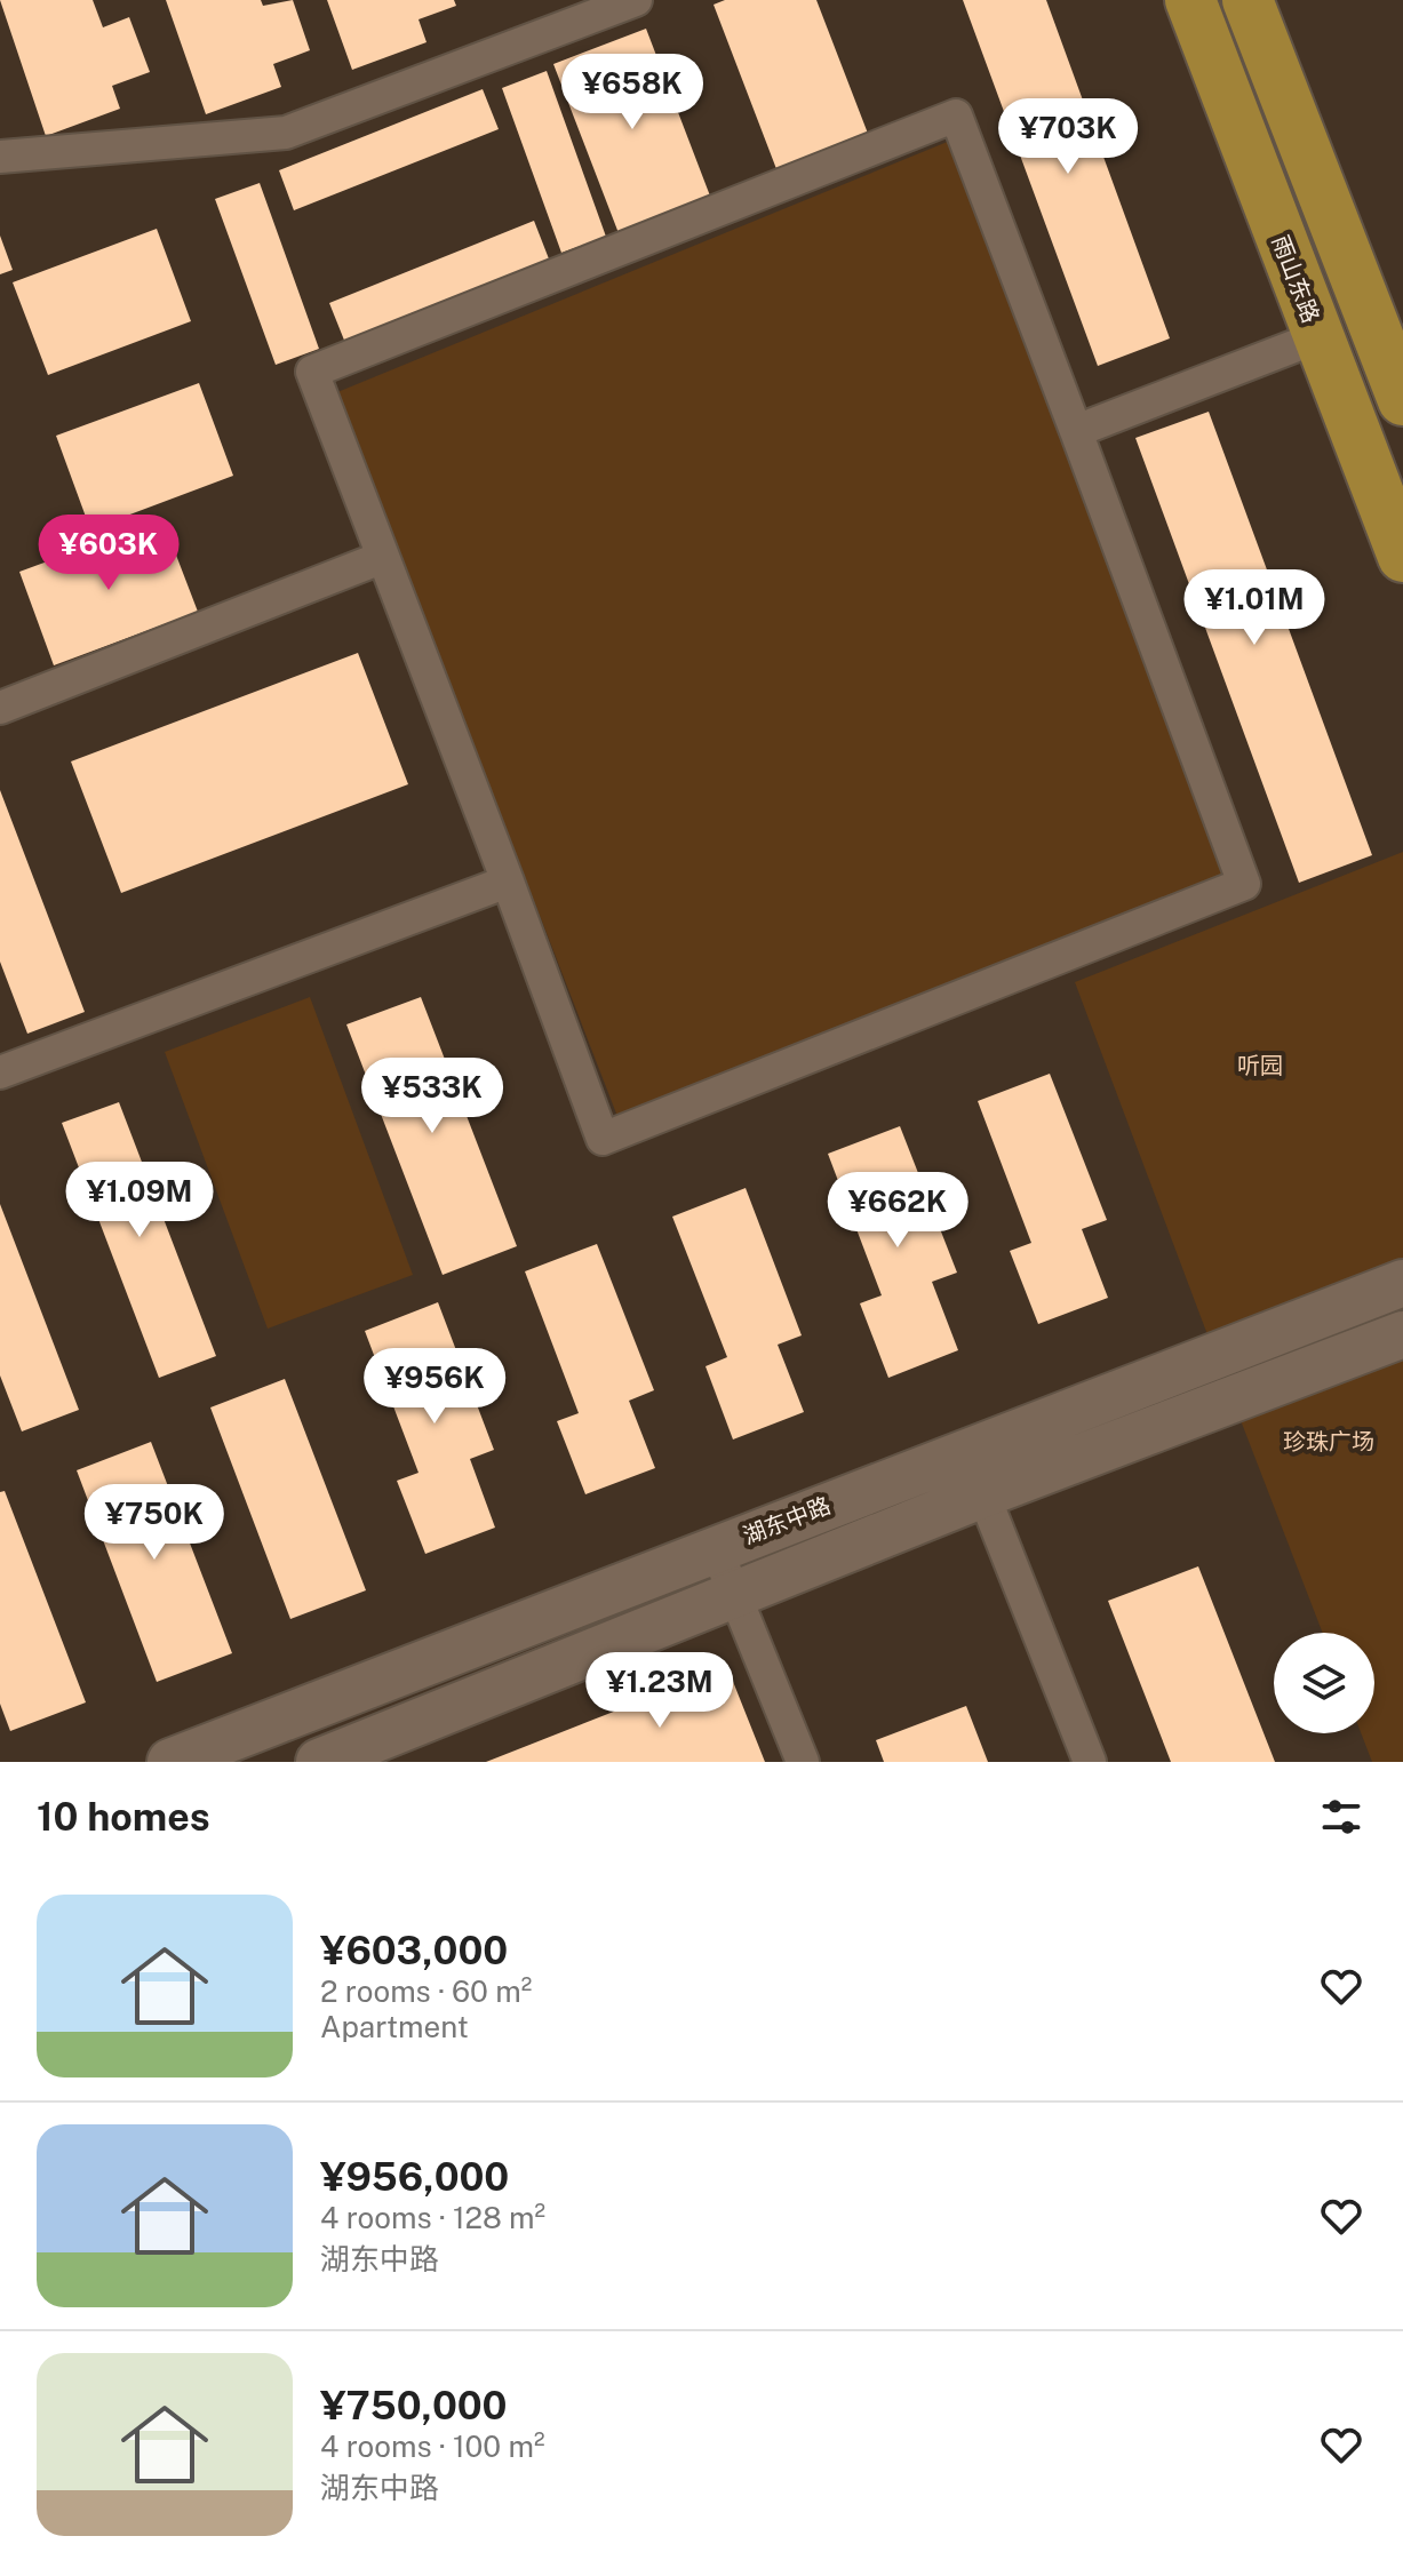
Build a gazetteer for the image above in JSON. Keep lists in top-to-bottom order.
{
  "streets": {
    "main road": ["雨山东路", "湖东中路"]
  },
  "parks": ["听园", "珍珠广场"],
  "page": {
    "price": [
      "¥658K",
      "¥703K",
      "¥603K",
      "¥1.01M",
      "¥533K",
      "¥1.09M",
      "¥662K",
      "¥956K",
      "¥750K",
      "¥1.23M"
    ],
    "heading": "10 homes",
    "list": [
      {
        "name": "¥603,000",
        "note": "2 rooms · 60 m² · Apartment"
      },
      {
        "name": "¥956,000",
        "note": "4 rooms · 128 m² · 湖东中路"
      },
      {
        "name": "¥750,000",
        "note": "4 rooms · 100 m² · 湖东中路"
      }
    ]
  }
}
